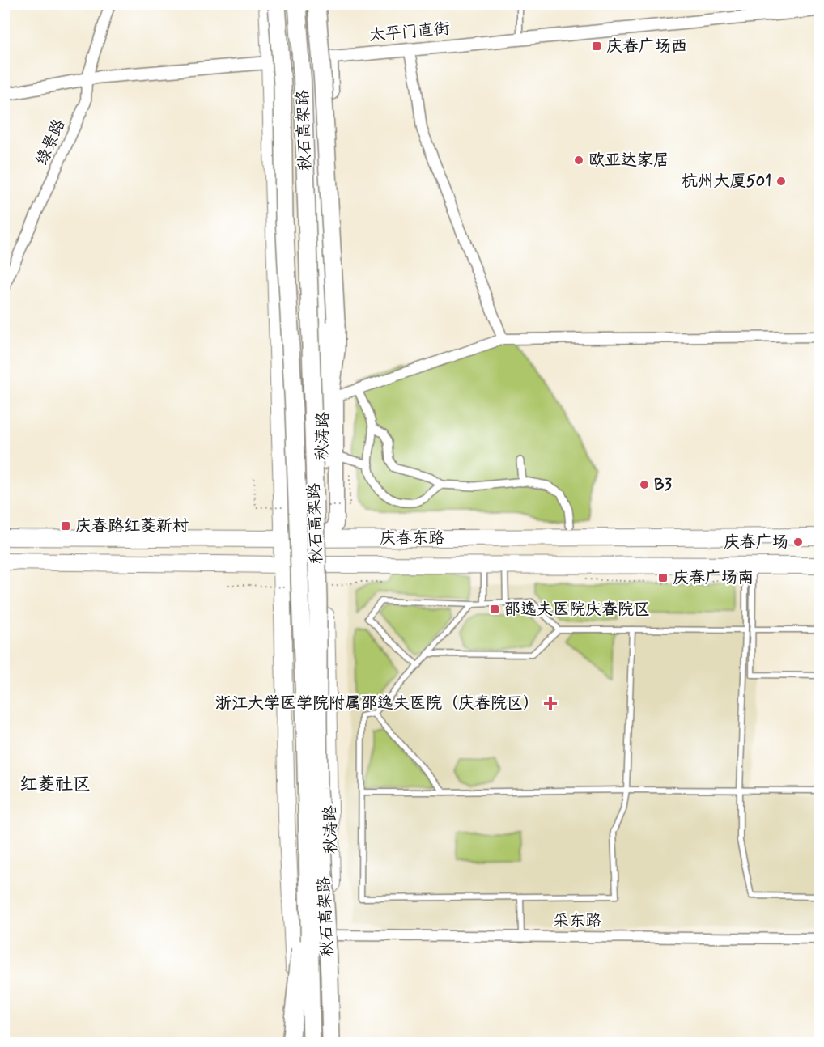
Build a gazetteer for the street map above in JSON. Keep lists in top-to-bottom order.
{
  "streets": {
    "highway": ["秋石高架路"],
    "main road": ["秋涛路", "庆春东路"],
    "street": ["太平门直街", "绿景路", "采东路"]
  },
  "crossings": [
    ["太平门直街", "绿景路"],
    ["太平门直街", "秋涛路"],
    ["秋涛路", "庆春东路"],
    ["秋涛路", "采东路"]
  ],
  "districts": ["红菱社区"],
  "places": {
    "transit": [
      "庆春广场西",
      "庆春路红菱新村",
      "庆春广场南",
      "邵逸夫医院庆春院区"
    ],
    "other": [
      "欧亚达家居",
      "杭州大厦501",
      "B3",
      "庆春广场"
    ],
    "health": ["浙江大学医学院附属邵逸夫医院（庆春院区）"]
  }
}
